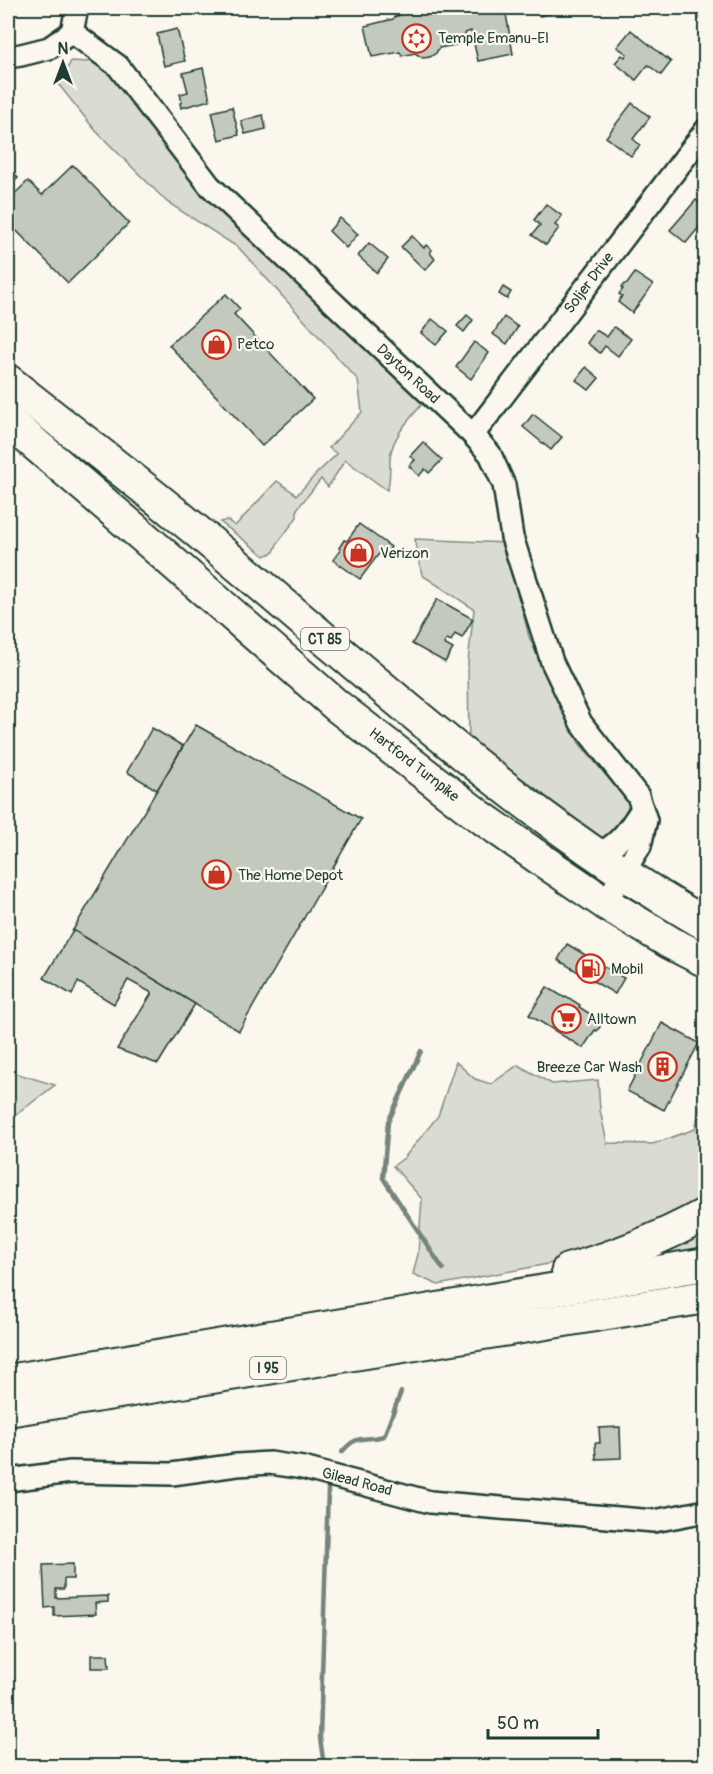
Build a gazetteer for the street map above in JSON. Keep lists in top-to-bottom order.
{
  "streets": {
    "highway": ["CT 85", "Hartford Turnpike", "I 95"],
    "street": ["Soljer Drive", "Dayton Road", "Gilead Road"]
  },
  "crossings": [
    ["Soljer Drive", "Dayton Road"]
  ],
  "places": {
    "synagogue": ["Temple Emanu-El"],
    "shop": ["Petco", "Verizon", "The Home Depot"],
    "fuel station": ["Mobil"],
    "supermarket": ["Alltown"],
    "building": ["Breeze Car Wash"]
  },
  "scale_bar": "50 m",
  "north": "top"
}
